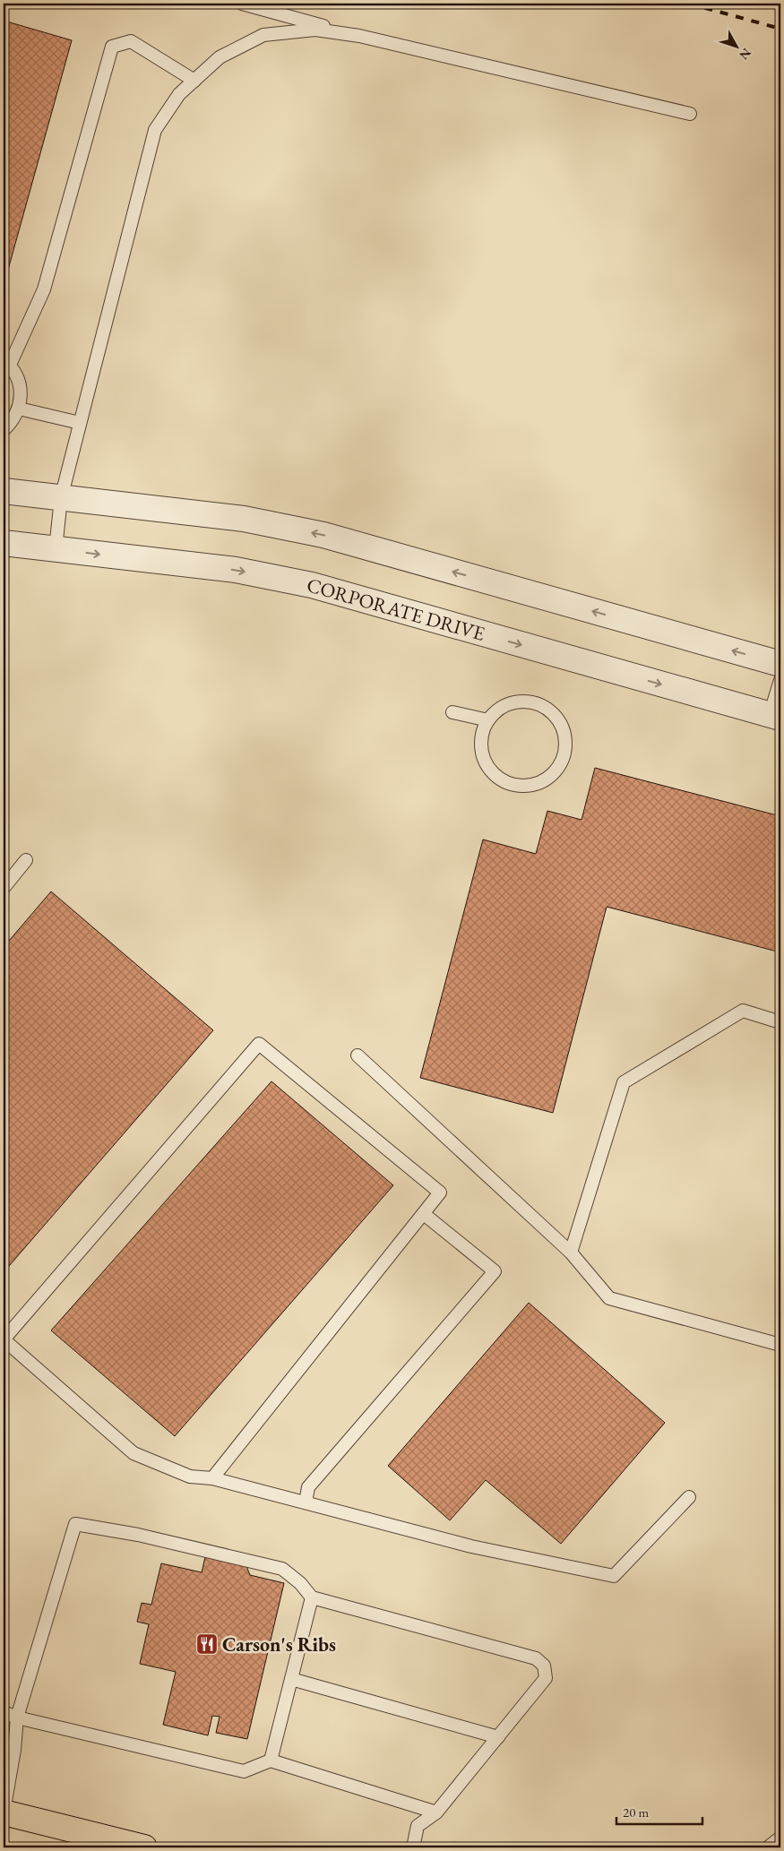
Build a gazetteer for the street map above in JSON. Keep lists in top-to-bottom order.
{
  "streets": {
    "street": ["CORPORATE DRIVE"]
  },
  "places": {
    "restaurant": ["Carson's Ribs"]
  },
  "scale_bar": "20 m",
  "north": "bottom right"
}
